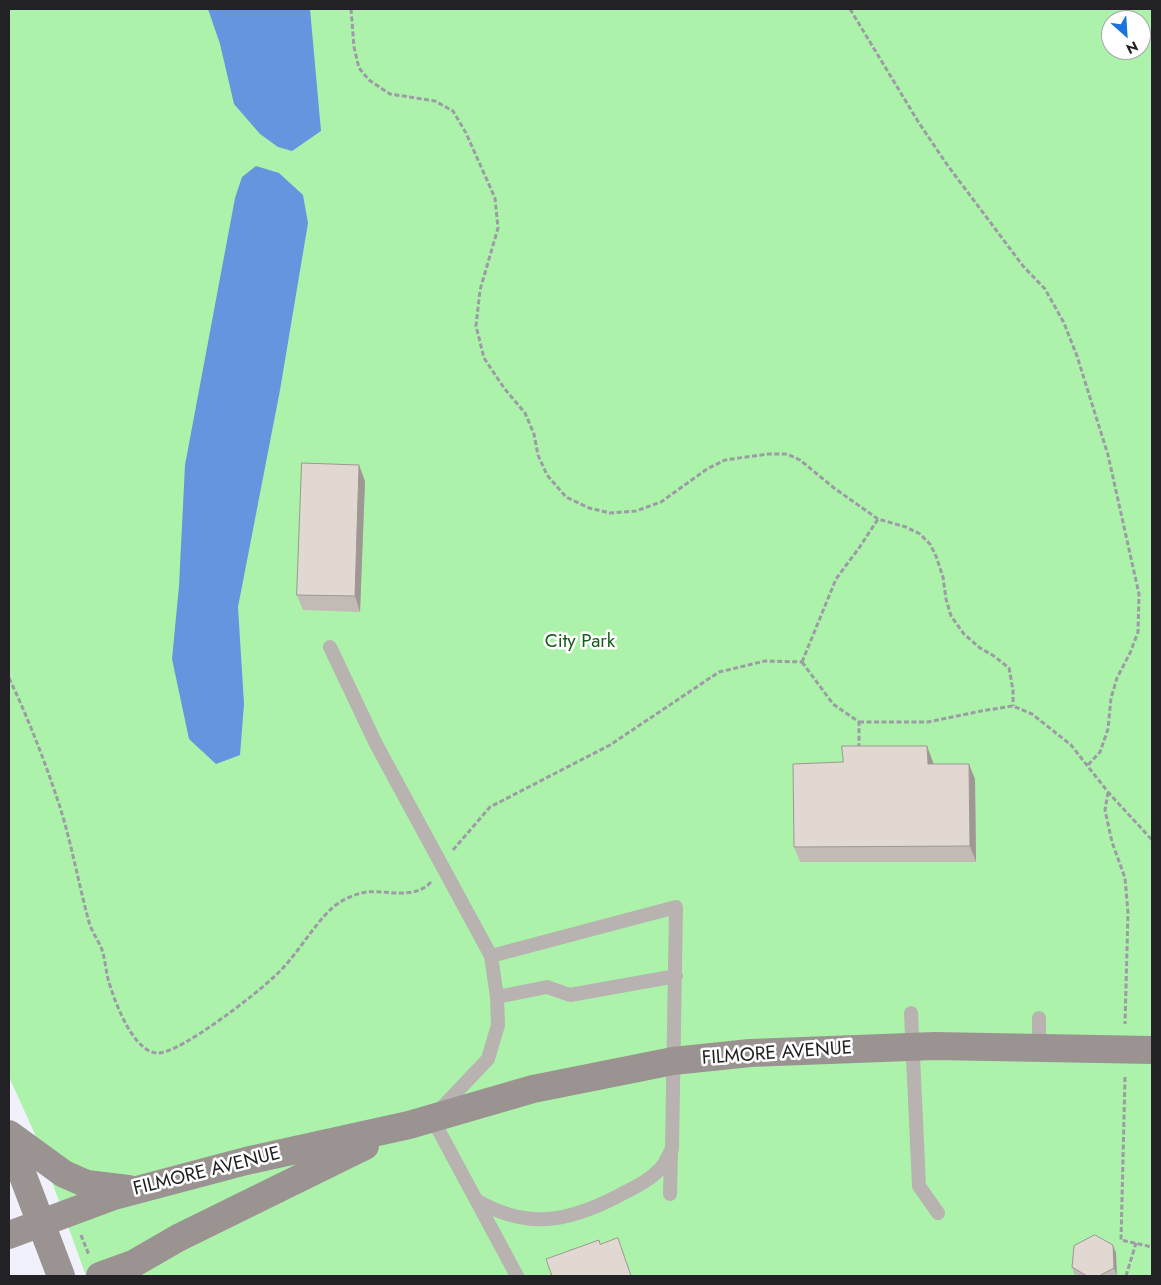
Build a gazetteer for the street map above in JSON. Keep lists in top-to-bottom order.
{
  "streets": {
    "street": ["FILMORE AVENUE"]
  },
  "parks": ["City Park"],
  "north": "bottom right"
}
